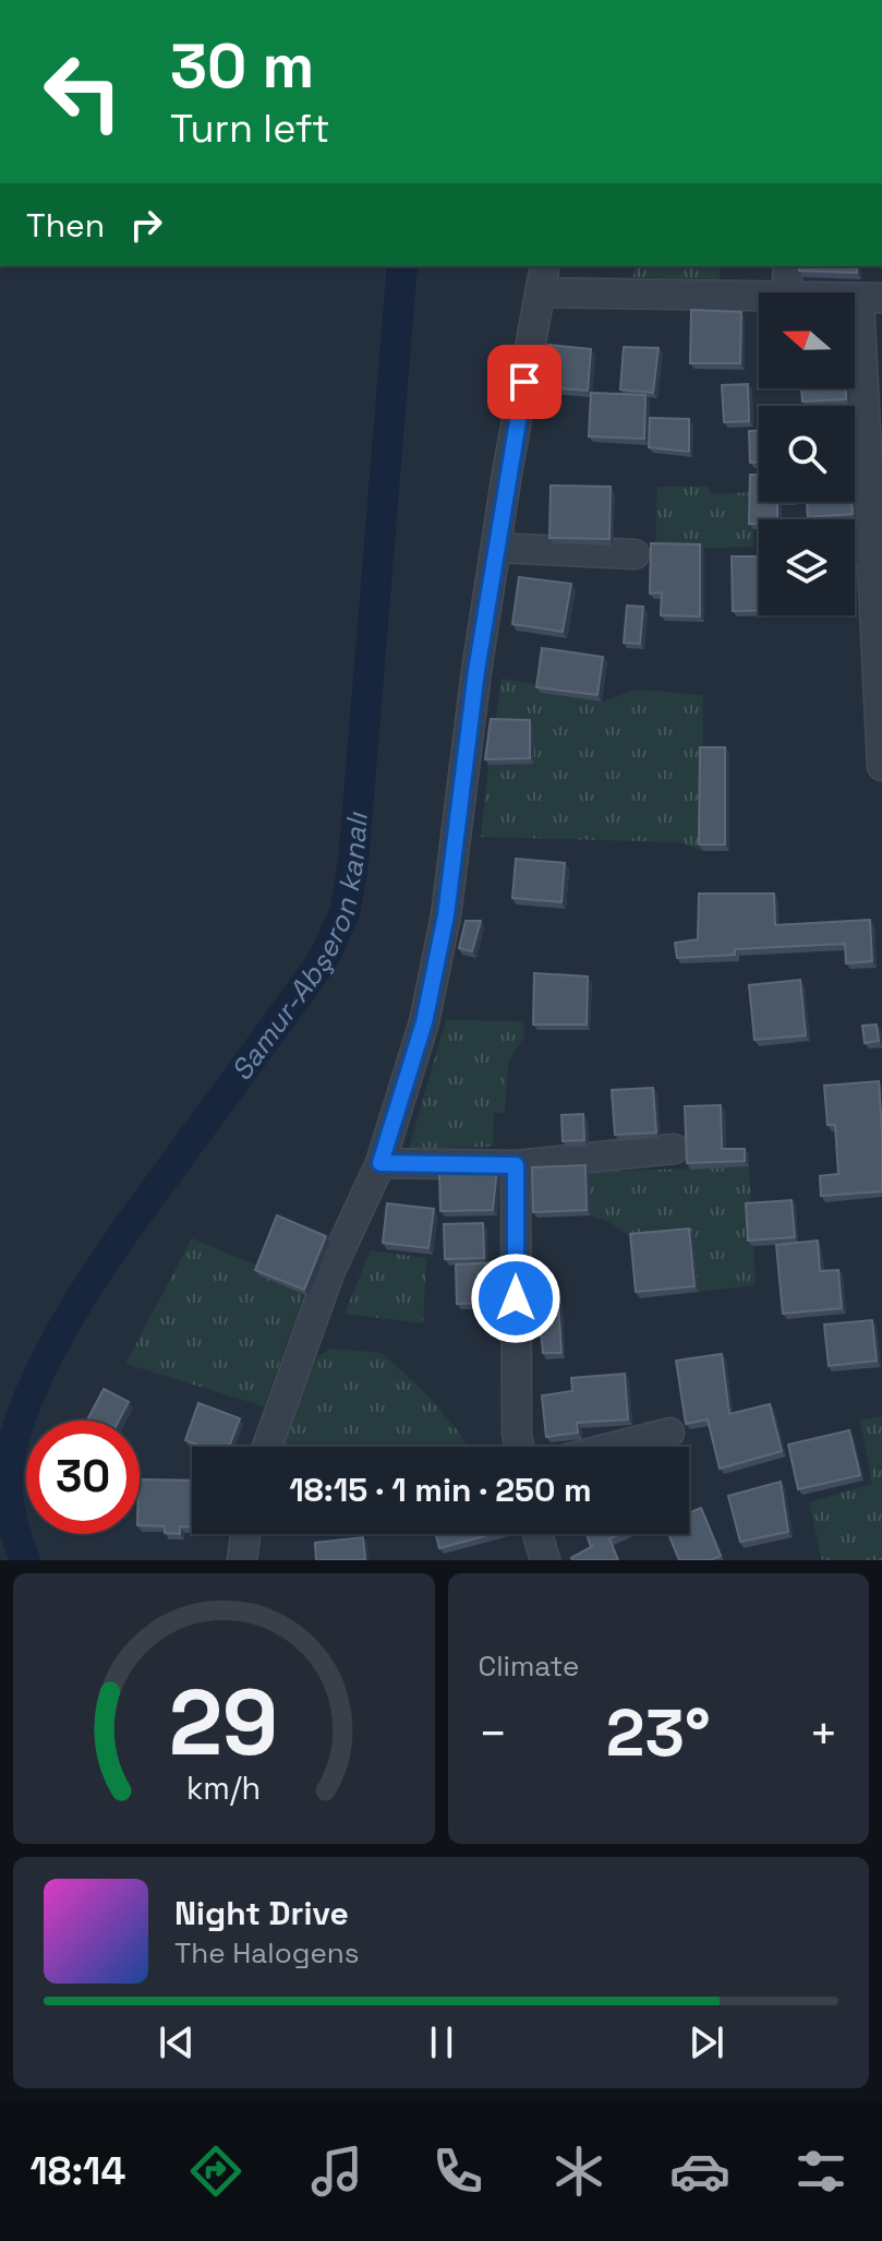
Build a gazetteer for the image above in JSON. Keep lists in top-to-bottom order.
{
  "water": ["Samur-Abşeron kanalı"],
  "north": "left",
  "page": {
    "turn": ["30 m", "Turn left"],
    "then": "Then",
    "limit": "30",
    "trip": "18:15 · 1 min · 250 m",
    "tile": "Climate",
    "heat": ["−", "23°", "+"],
    "song": ["Night Drive", "The Halogens"],
    "tabs": "18:14",
    "gauge": ["29", "km/h"]
  }
}
